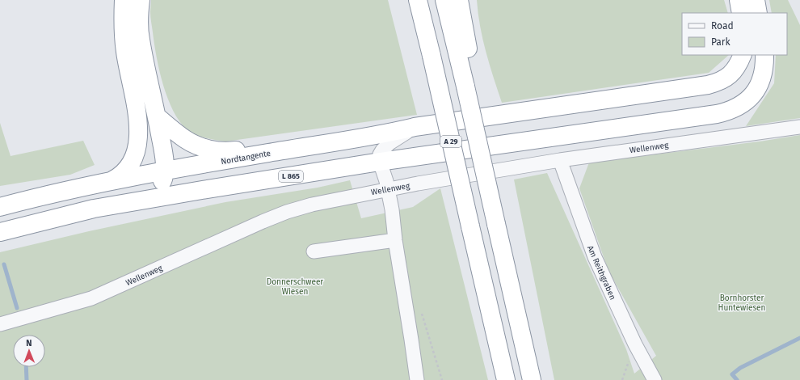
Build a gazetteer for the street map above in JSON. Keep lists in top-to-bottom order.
{
  "streets": {
    "highway": ["A 29", "Nordtangente", "L 865"],
    "street": ["Wellenweg", "Am Reithgraben"]
  },
  "crossings": [
    ["Wellenweg", "Am Reithgraben"]
  ],
  "parks": ["Donnerschweer Wiesen", "Bornhorster Huntewiesen"],
  "legend": ["Road", "Park"],
  "north": "top"
}
